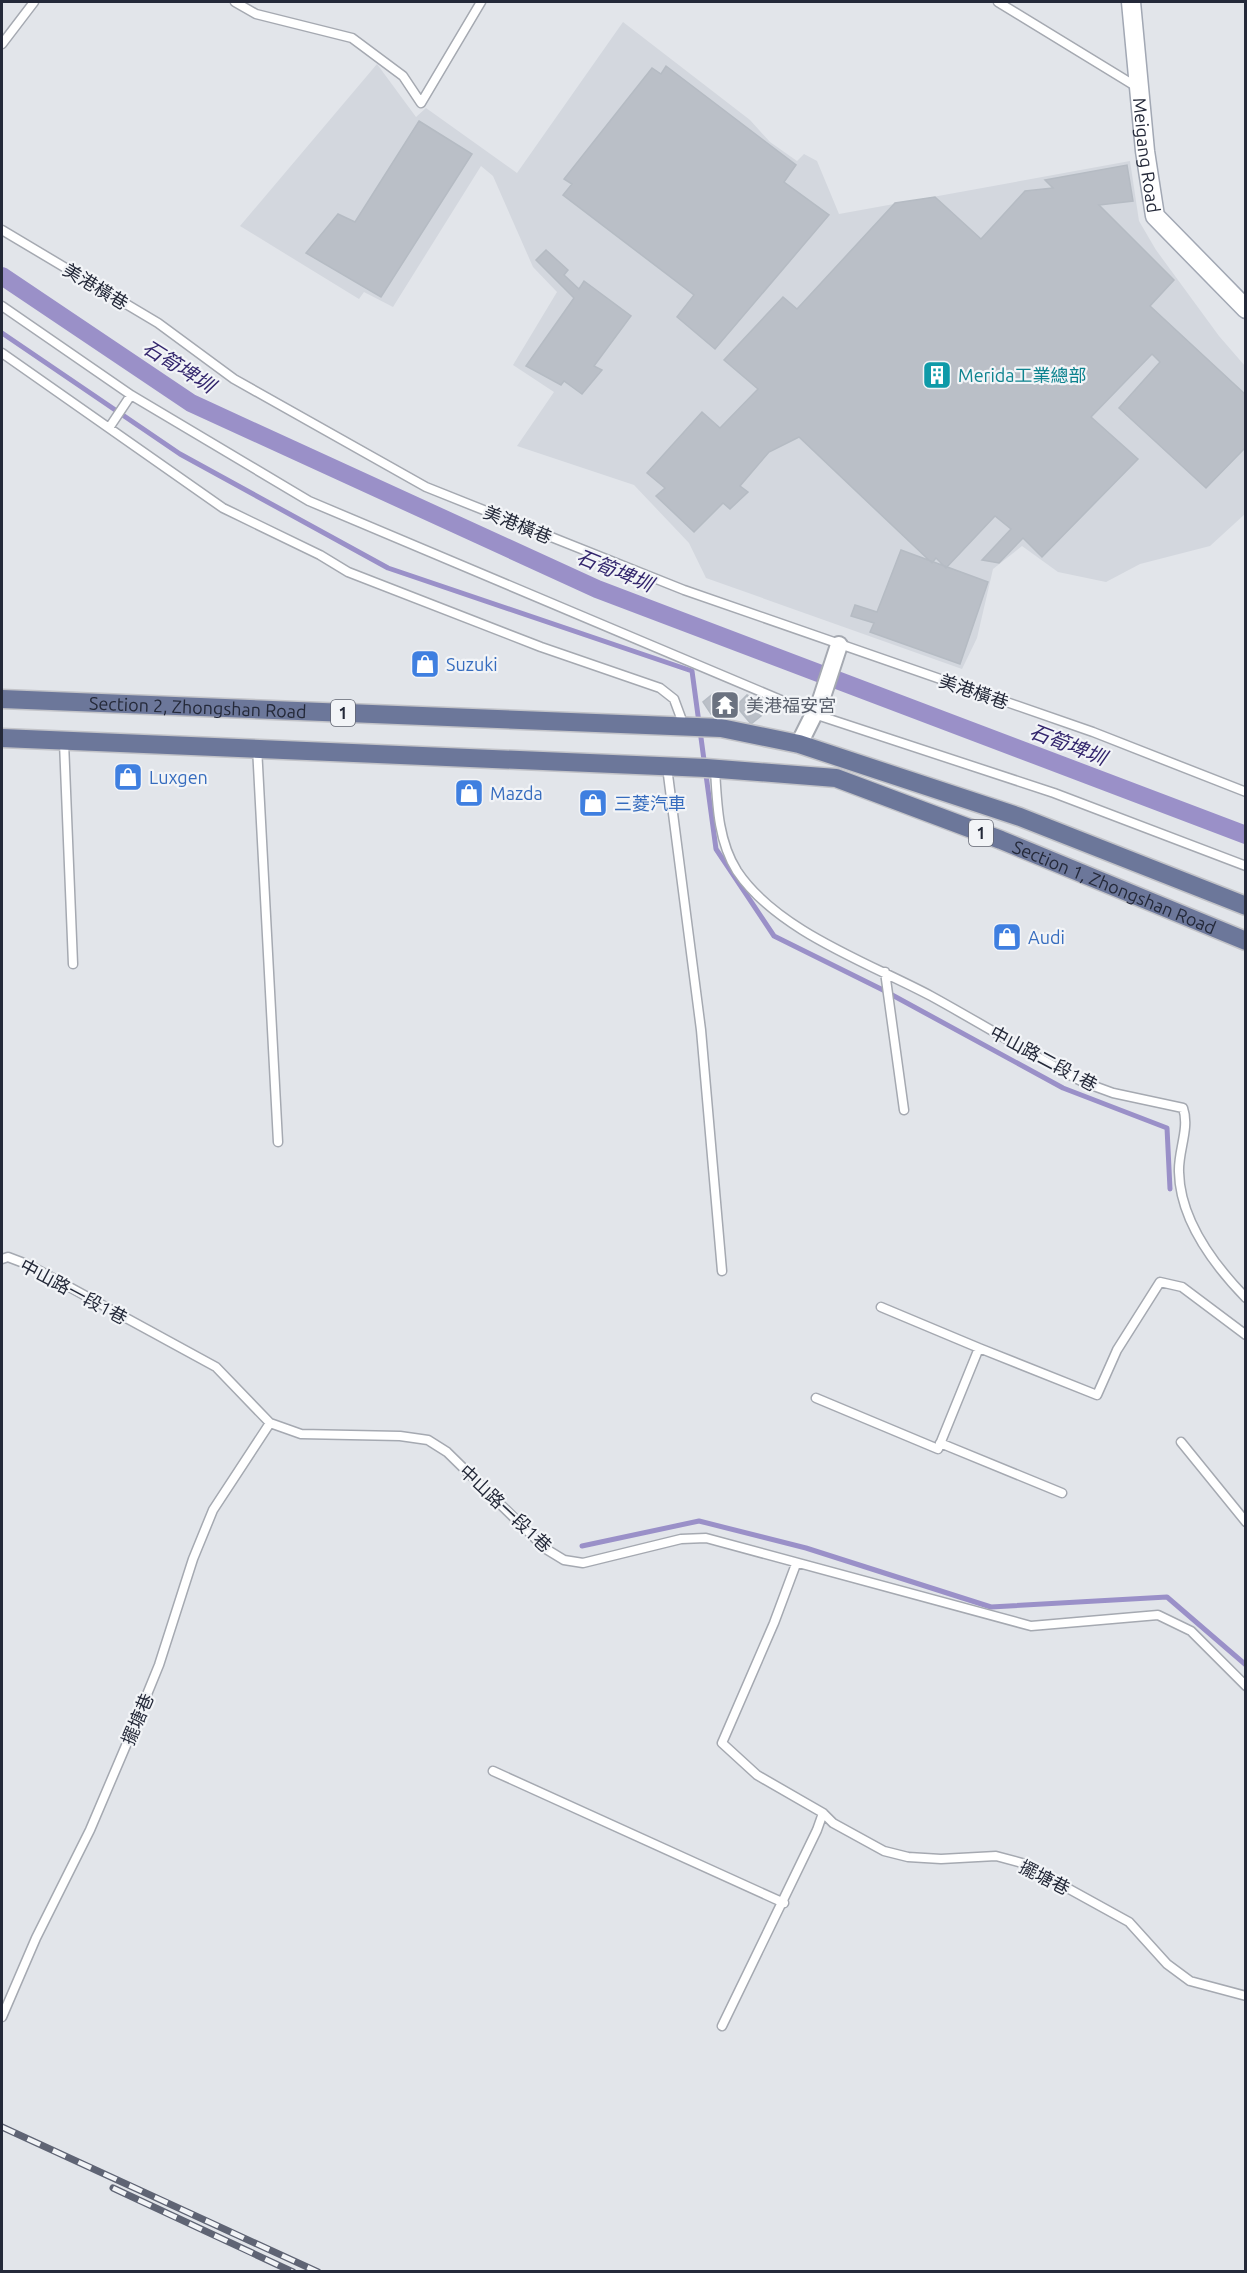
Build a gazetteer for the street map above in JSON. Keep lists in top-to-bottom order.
{
  "streets": {
    "main road": ["Section 2, Zhongshan Road", "1", "Section 1, Zhongshan Road"],
    "street": ["Meigang Road"],
    "lane": [
      "美港橫巷",
      "中山路二段1巷",
      "中山路一段1巷",
      "擺塘巷"
    ]
  },
  "crossings": [
    ["Section 2, Zhongshan Road", "Section 1, Zhongshan Road"],
    ["1", "Section 1, Zhongshan Road"],
    ["1", "中山路二段1巷"],
    ["Section 1, Zhongshan Road", "中山路二段1巷"],
    ["中山路一段1巷", "擺塘巷"]
  ],
  "water": ["石筍埤圳"],
  "places": {
    "building": ["Merida工業總部"],
    "shop": [
      "Suzuki",
      "Luxgen",
      "Mazda",
      "三菱汽車",
      "Audi"
    ],
    "temple": ["美港福安宮"]
  }
}
